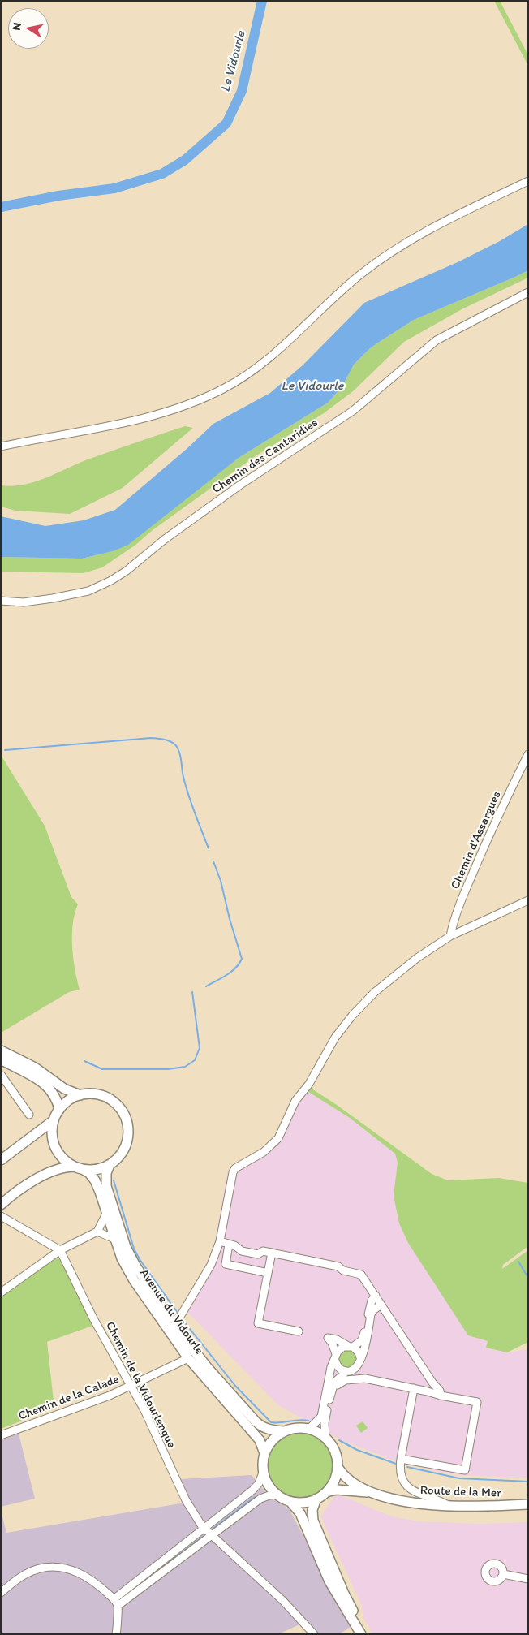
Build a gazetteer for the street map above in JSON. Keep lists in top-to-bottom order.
{
  "streets": {
    "main road": ["Avenue du Vidourle", "Route de la Mer"],
    "street": [
      "Chemin des Cantaridies",
      "Chemin d'Assargues",
      "Chemin de la Vidourlenque",
      "Chemin de la Calade"
    ]
  },
  "crossings": [
    ["Avenue du Vidourle", "Chemin de la Calade"],
    ["Avenue du Vidourle", "Route de la Mer"],
    ["Chemin de la Vidourlenque", "Chemin de la Calade"]
  ],
  "water": ["Le Vidourle"],
  "north": "left"
}
